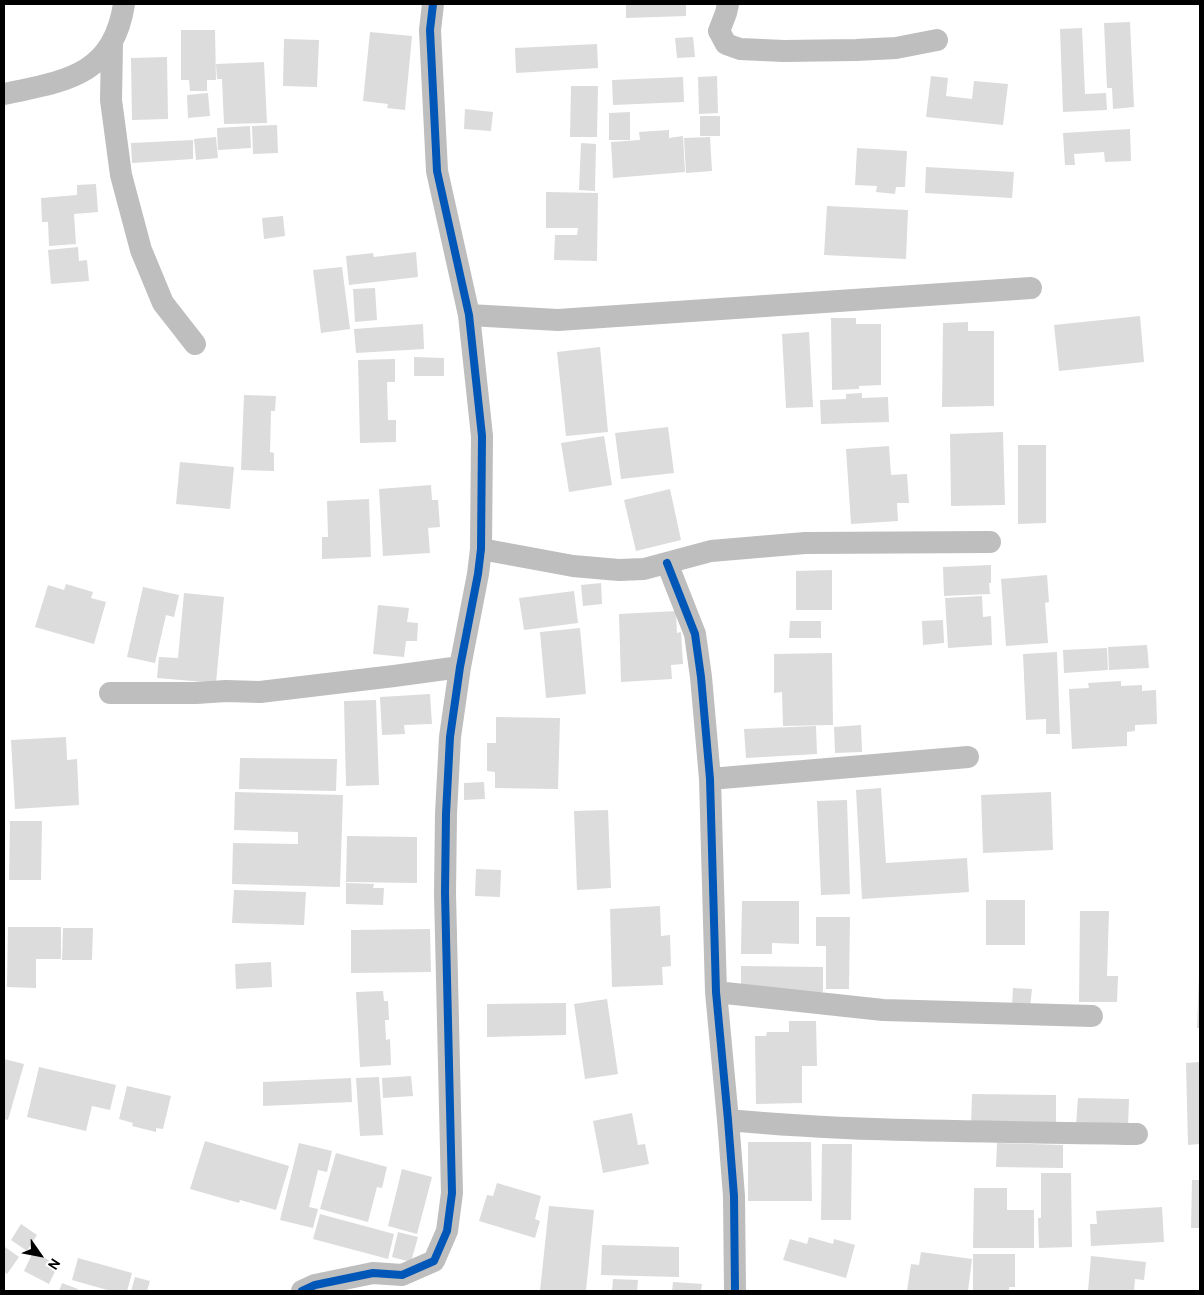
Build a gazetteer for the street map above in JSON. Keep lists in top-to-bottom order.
{
  "north": "bottom right"
}
